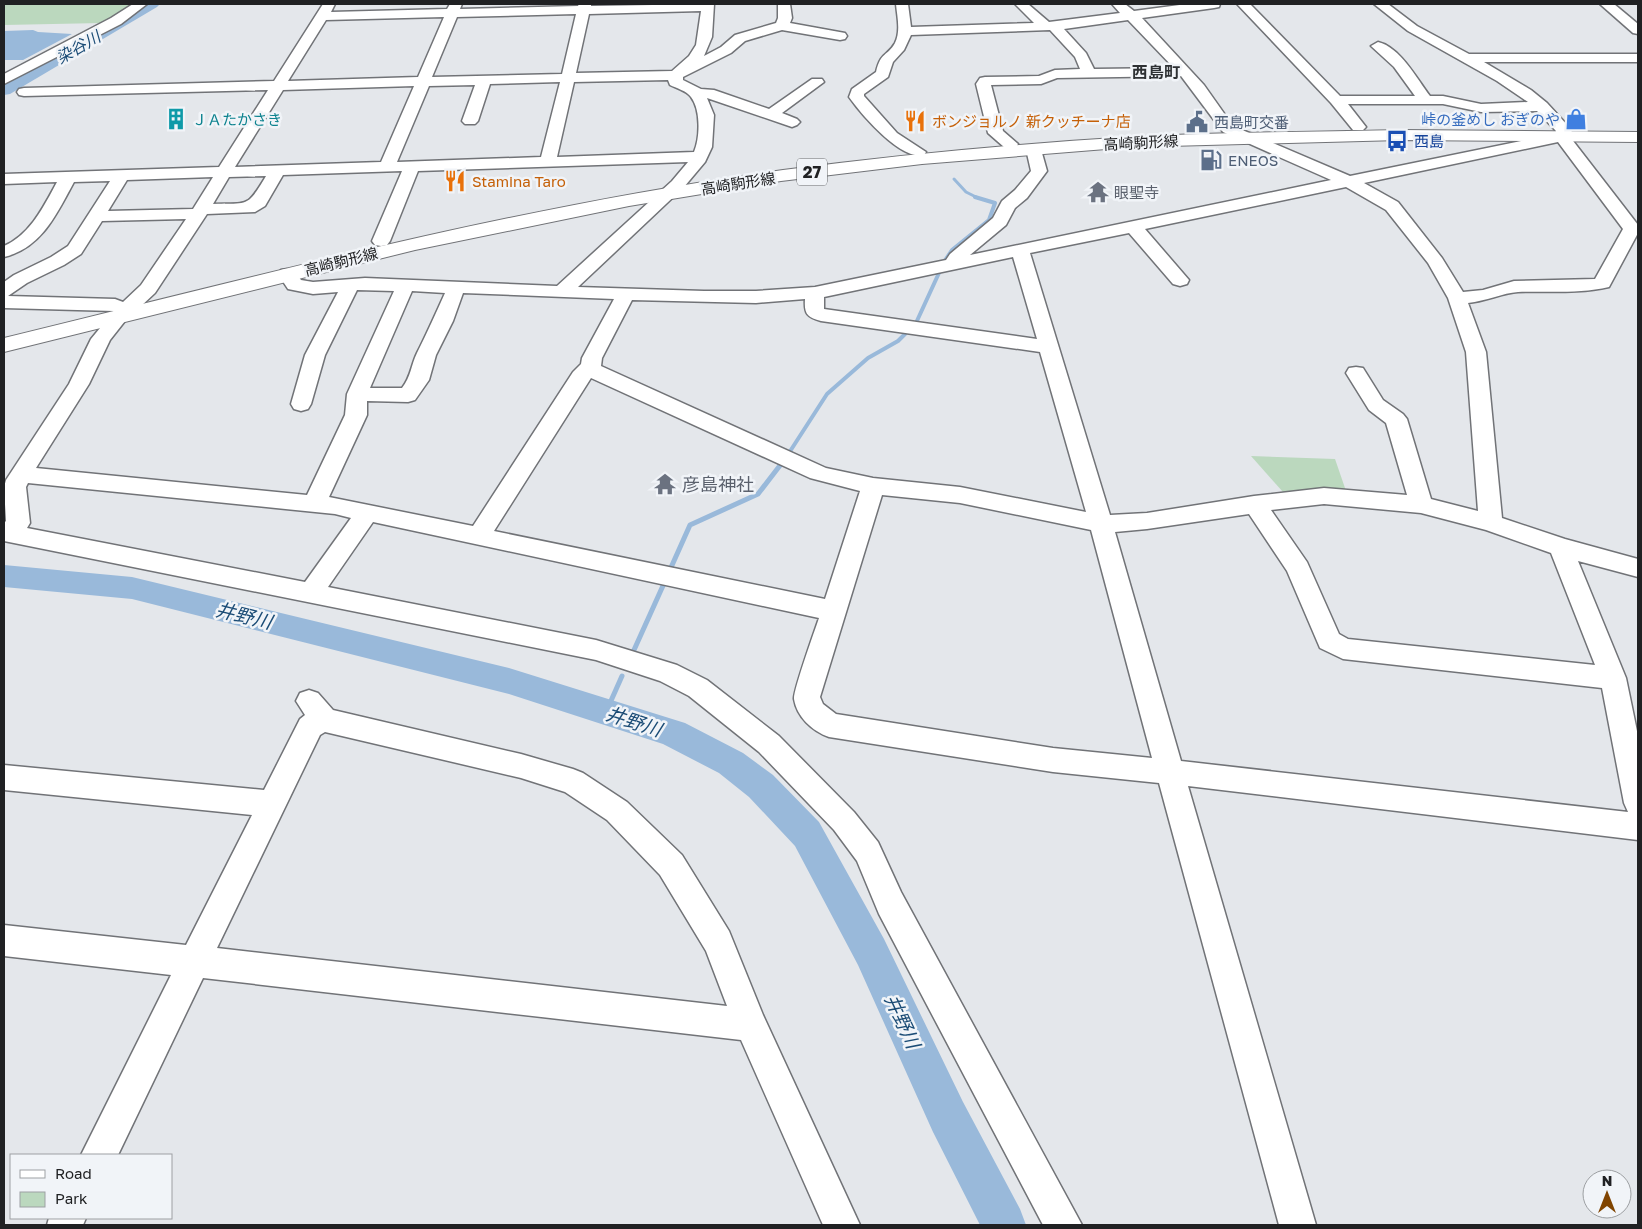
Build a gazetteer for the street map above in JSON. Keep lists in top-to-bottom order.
{
  "streets": {
    "main road": ["高崎駒形線", "27"]
  },
  "districts": ["西島町"],
  "water": ["染谷川", "井野川"],
  "places": {
    "building": ["ＪＡたかさき"],
    "shop": ["峠の釜めし おぎのや"],
    "restaurant": ["ボンジョルノ 新クッチーナ店", "Stamina Taro"],
    "public building": ["西島町交番"],
    "bus stop": ["西島"],
    "fuel station": ["ENEOS"],
    "temple": ["眼聖寺", "彦島神社"]
  },
  "legend": ["Road", "Park"],
  "north": "top"
}
